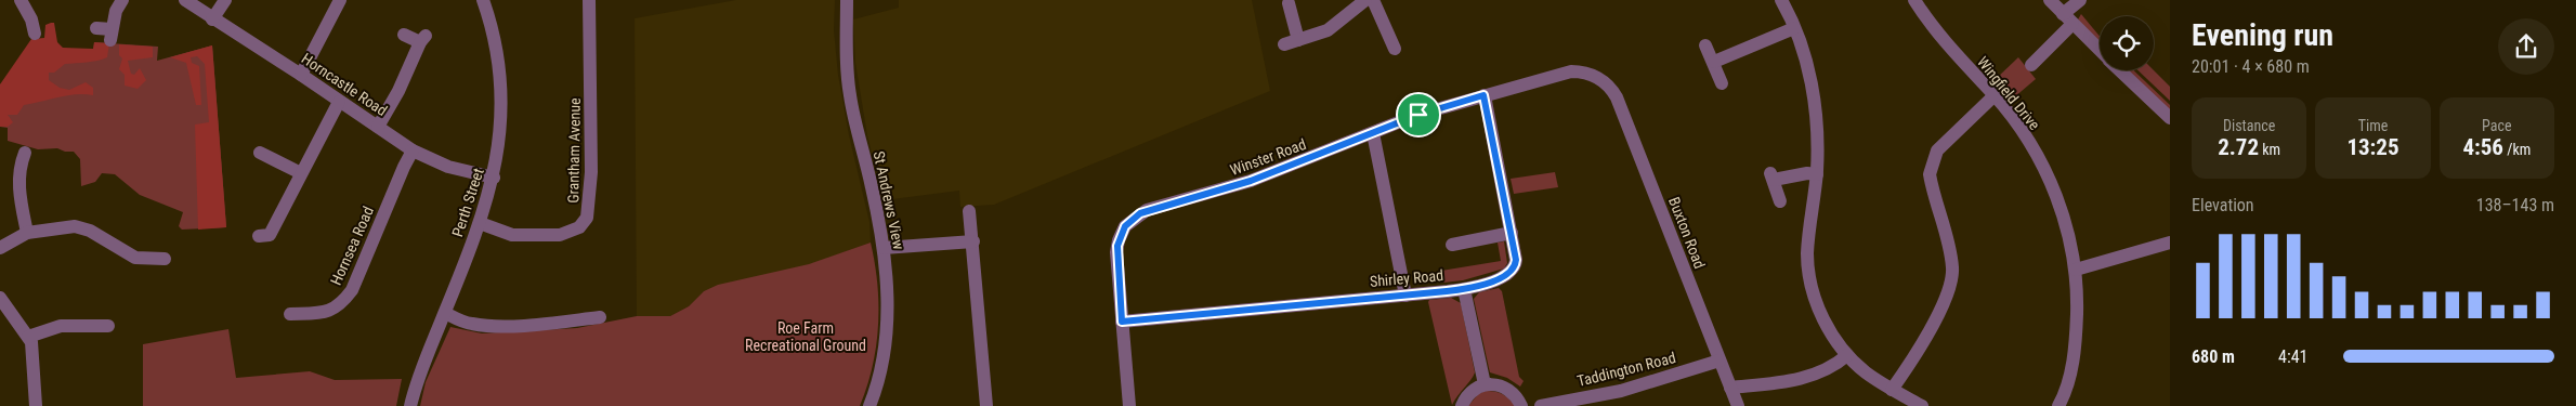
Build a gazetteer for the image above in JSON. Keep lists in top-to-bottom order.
{
  "streets": {
    "street": [
      "Horncastle Road",
      "Wingfield Drive",
      "Grantham Avenue",
      "Winster Road",
      "St Andrews View",
      "Perth Street",
      "Buxton Road",
      "Hornsea Road",
      "Shirley Road",
      "Taddington Road"
    ]
  },
  "crossings": [
    ["Horncastle Road", "Perth Street"],
    ["Horncastle Road", "Hornsea Road"],
    ["Grantham Avenue", "Perth Street"],
    ["Winster Road", "Buxton Road"],
    ["Winster Road", "Shirley Road"],
    ["Buxton Road", "Taddington Road"]
  ],
  "parks": ["Roe Farm Recreational Ground"],
  "page": {
    "heading": ["Evening run", "20:01 · 4 × 680 m"],
    "stats": [
      ["Distance", "2.72 km"],
      ["Time", "13:25"],
      ["Pace", "4:56 /km"]
    ],
    "chart": ["Elevation", "138–143 m"],
    "list": [
      {
        "name": "680 m",
        "note": "4:41"
      }
    ]
  }
}
